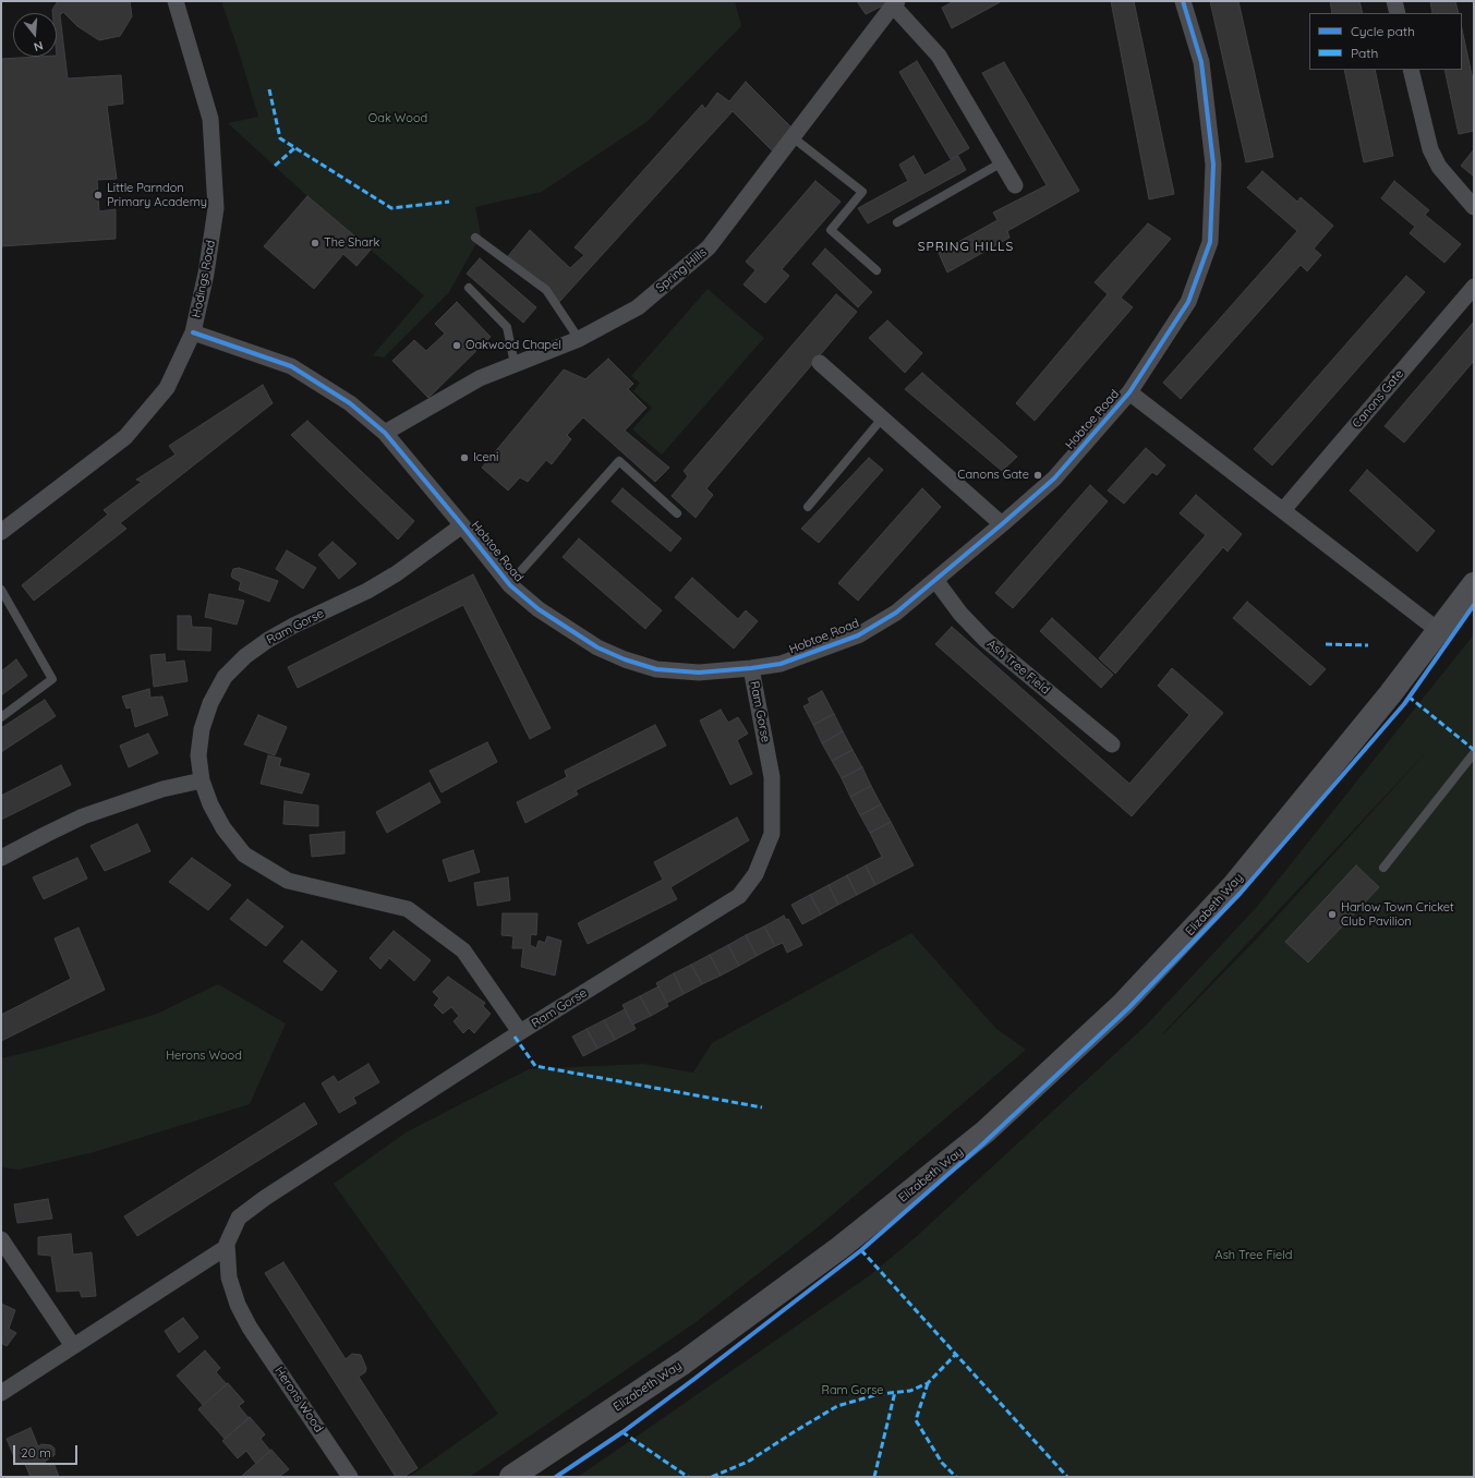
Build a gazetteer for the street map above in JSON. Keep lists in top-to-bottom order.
{
  "streets": {
    "main road": ["Elizabeth Way"],
    "street": [
      "Spring Hills",
      "Hodings Road",
      "Canons Gate",
      "Hobtoe Road",
      "Ram Gorse",
      "Ash Tree Field",
      "Herons Wood"
    ]
  },
  "crossings": [
    ["Spring Hills", "Hobtoe Road"],
    ["Hodings Road", "Hobtoe Road"],
    ["Hobtoe Road", "Ram Gorse"],
    ["Hobtoe Road", "Ash Tree Field"],
    ["Ram Gorse", "Herons Wood"]
  ],
  "districts": ["SPRING HILLS"],
  "parks": [
    "Oak Wood",
    "Herons Wood",
    "Ash Tree Field",
    "Ram Gorse"
  ],
  "places": [
    "Little Parndon Primary Academy",
    "The Shark",
    "Oakwood Chapel",
    "Iceni",
    "Canons Gate",
    "Harlow Town Cricket Club Pavilion"
  ],
  "legend": ["Cycle path", "Path"],
  "scale_bar": "20 m",
  "north": "bottom"
}
